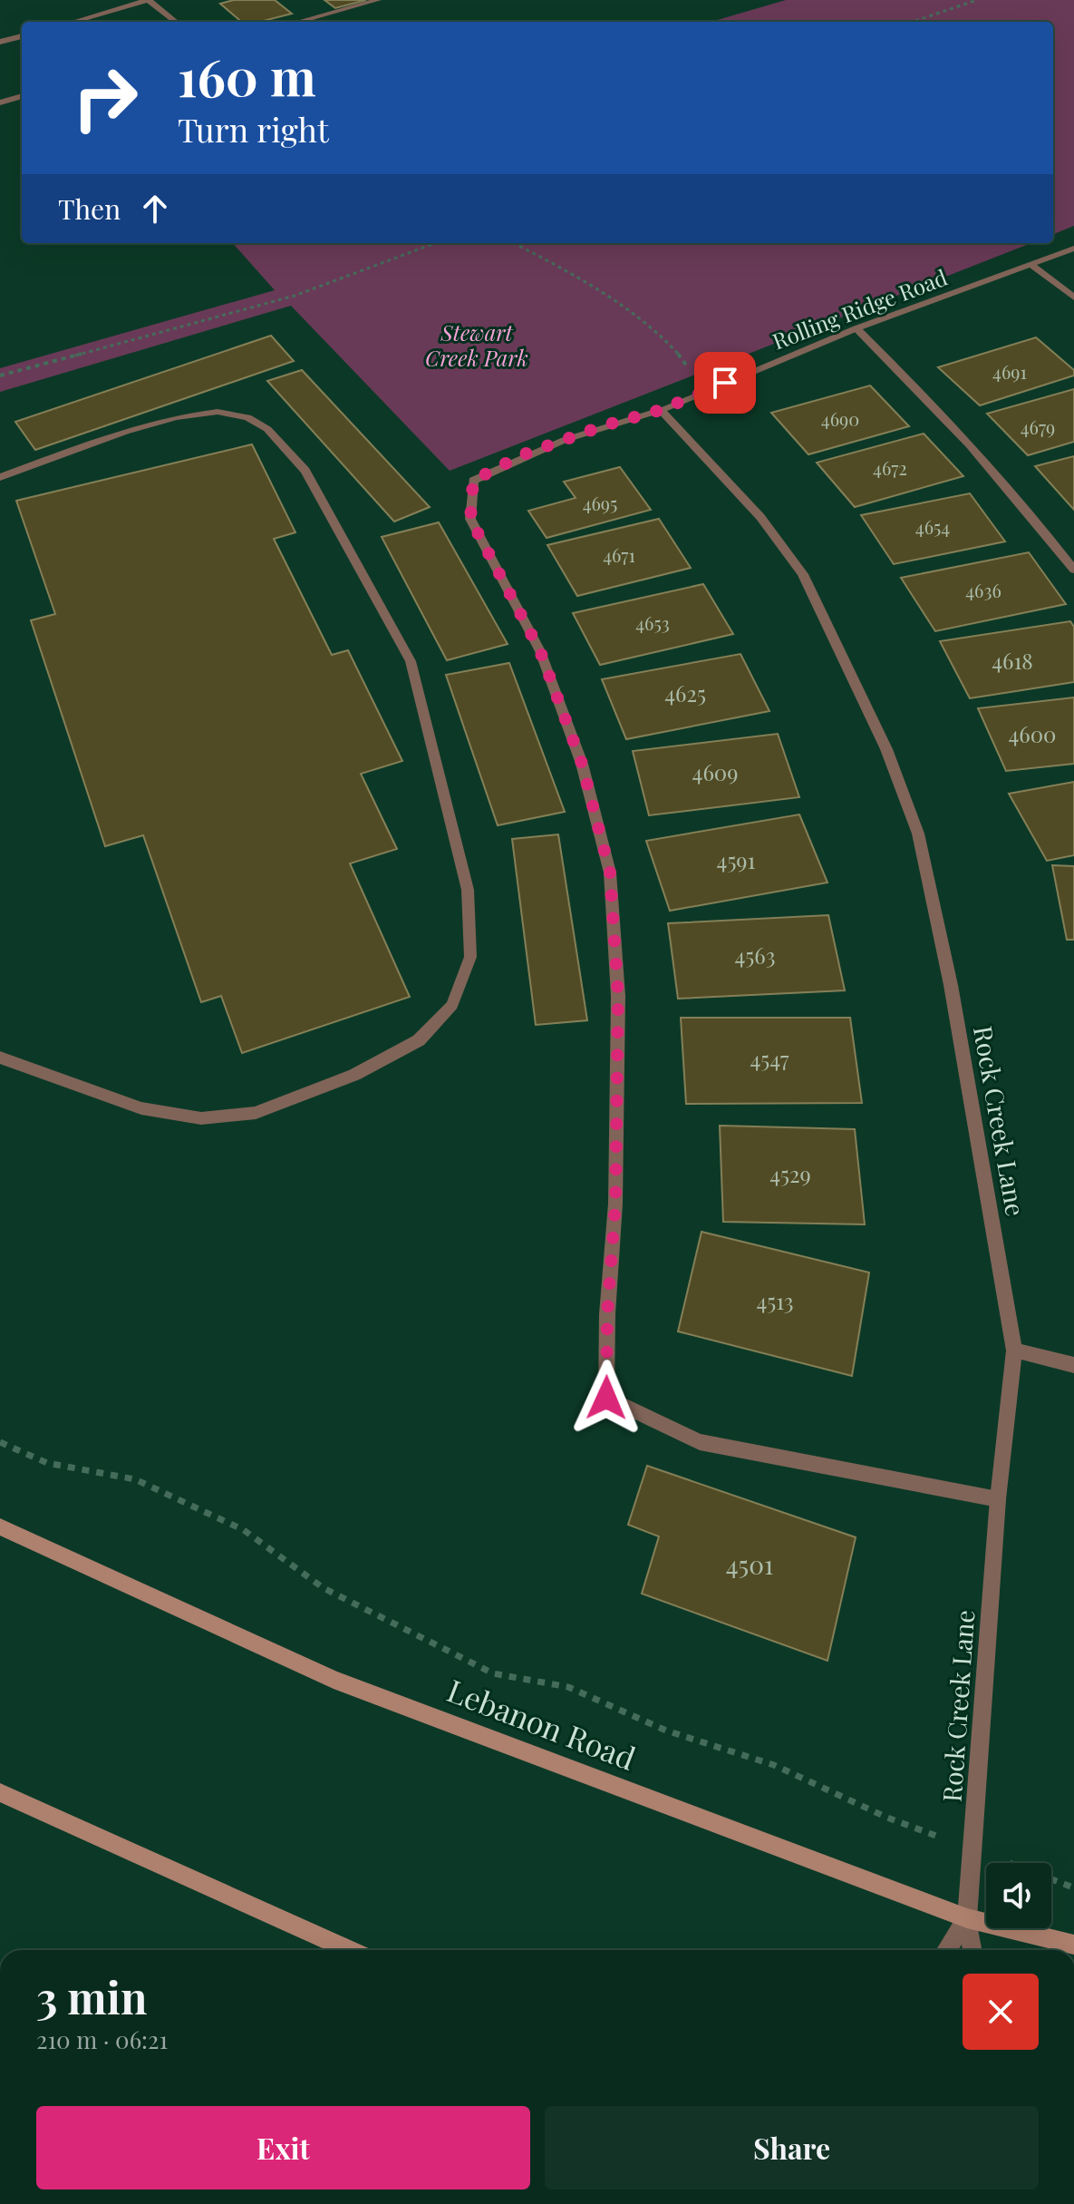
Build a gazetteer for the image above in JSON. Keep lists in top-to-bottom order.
{
  "streets": {
    "main road": ["Lebanon Road"],
    "street": ["Rolling Ridge Road", "Rock Creek Lane"]
  },
  "crossings": [
    ["Rolling Ridge Road", "Rock Creek Lane"],
    ["Rock Creek Lane", "Lebanon Road"]
  ],
  "parks": ["Stewart Creek Park"],
  "house_numbers": [
    "4691",
    "4690",
    "4679",
    "4672",
    "4695",
    "4654",
    "4671",
    "4636",
    "4653",
    "4618",
    "4625",
    "4600",
    "4609",
    "4591",
    "4563",
    "4547",
    "4529",
    "4513",
    "4501"
  ],
  "page": {
    "turn": ["160 m", "Turn right"],
    "then": "Then",
    "heading": ["3 min", "210 m · 06:21"],
    "buttons": ["Exit", "Share"]
  }
}
